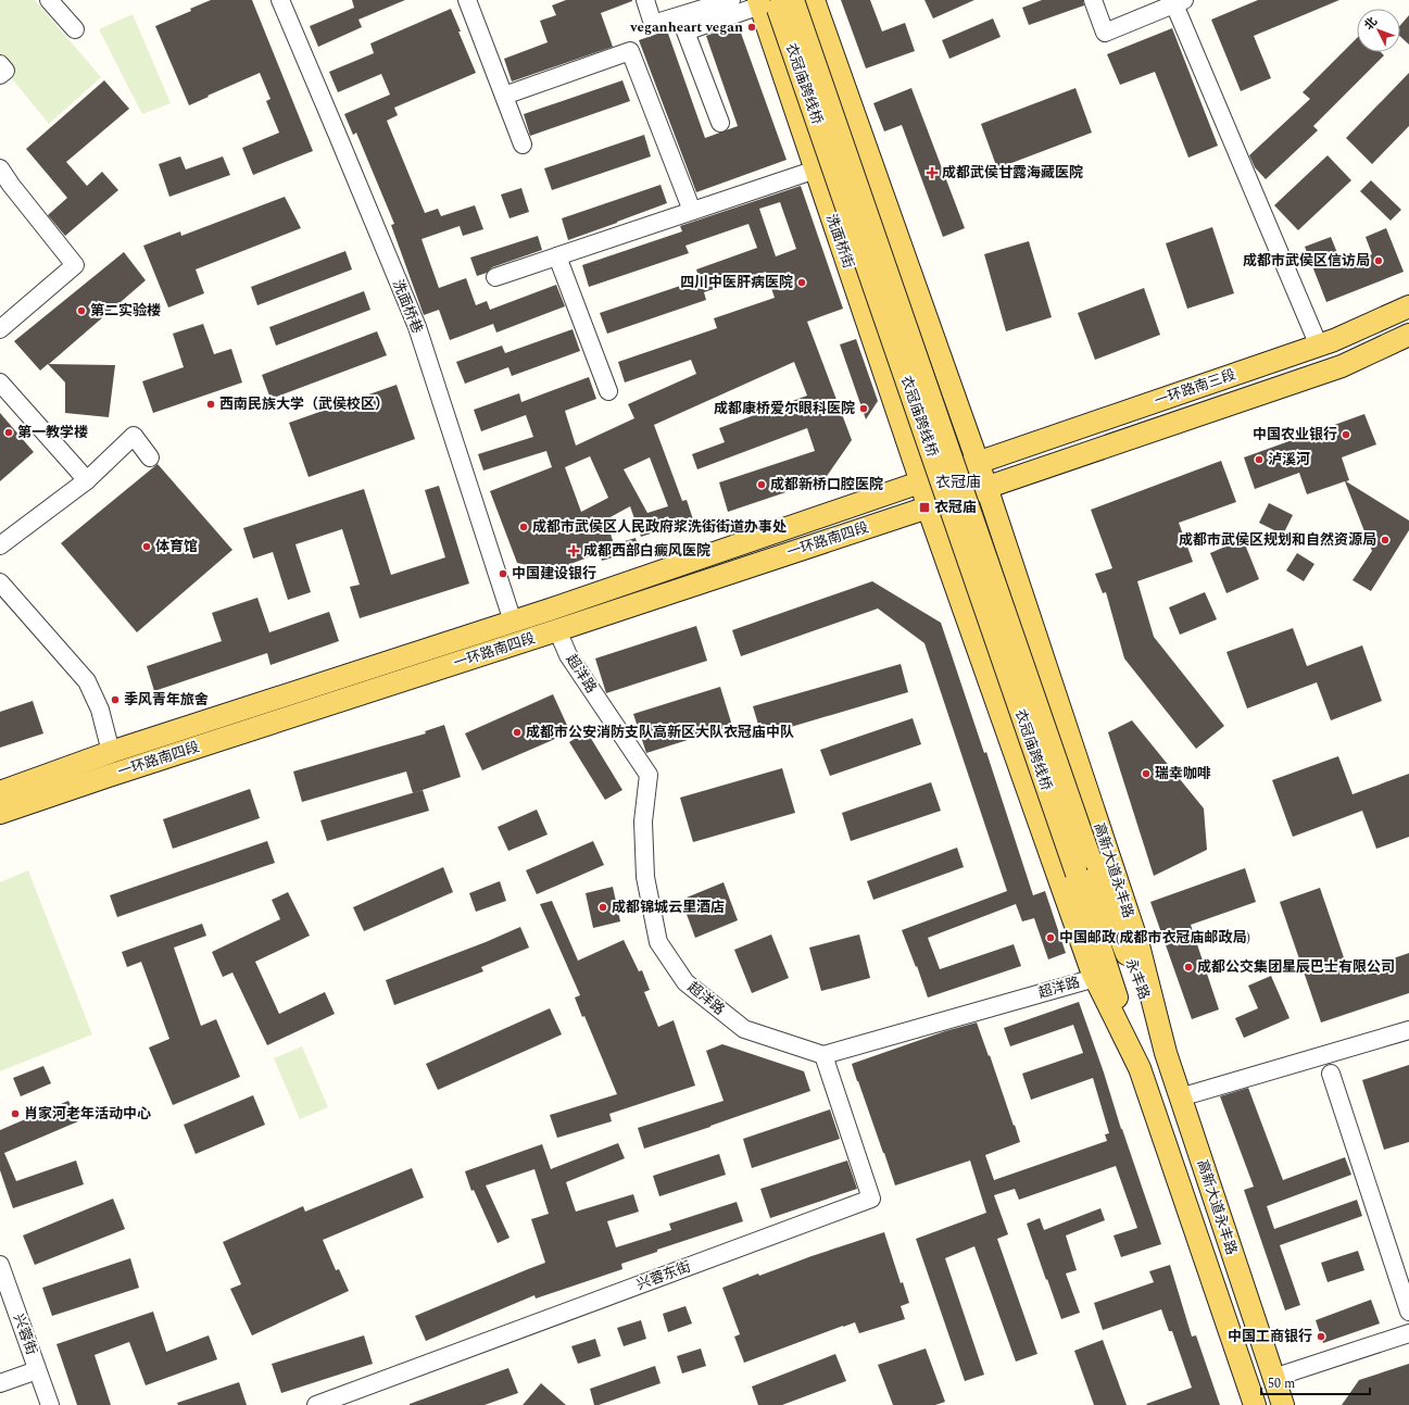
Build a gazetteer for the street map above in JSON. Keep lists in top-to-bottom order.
{
  "streets": {
    "main road": [
      "衣冠庙跨线桥",
      "洗面桥街",
      "一环路南三段",
      "一环路南四段",
      "高新大道永丰路",
      "永丰路"
    ],
    "street": [
      "洗面桥巷",
      "超洋路",
      "兴蓉东街",
      "兴蓉街"
    ]
  },
  "crossings": [
    ["衣冠庙跨线桥", "洗面桥街"],
    ["衣冠庙跨线桥", "永丰路"],
    ["洗面桥街", "一环路南四段"],
    ["洗面桥街", "高新大道永丰路"],
    ["洗面桥巷", "一环路南四段"],
    ["一环路南三段", "一环路南四段"],
    ["一环路南三段", "高新大道永丰路"],
    ["一环路南四段", "超洋路"],
    ["一环路南四段", "高新大道永丰路"],
    ["超洋路", "高新大道永丰路"],
    ["超洋路", "兴蓉东街"],
    ["高新大道永丰路", "永丰路"]
  ],
  "districts": ["衣冠庙"],
  "places": {
    "other": [
      "veganheart vegan",
      "成都市武侯区信访局",
      "四川中医肝病医院",
      "第二实验楼",
      "西南民族大学（武侯校区）",
      "成都康桥爱尔眼科医院",
      "第一教学楼",
      "中国农业银行",
      "泸溪河",
      "成都新桥口腔医院",
      "成都市武侯区人民政府浆洗街街道办事处",
      "成都市武侯区规划和自然资源局",
      "体育馆",
      "中国建设银行",
      "季风青年旅舍",
      "成都市公安消防支队高新区大队衣冠庙中队",
      "瑞幸咖啡",
      "成都锦城云里酒店",
      "中国邮政(成都市衣冠庙邮政局)",
      "成都公交集团星辰巴士有限公司",
      "肖家河老年活动中心",
      "中国工商银行"
    ],
    "health": ["成都武侯甘露海藏医院", "成都西部白癜风医院"],
    "transit": ["衣冠庙"]
  },
  "scale_bar": "50 m",
  "north": "top left"
}
